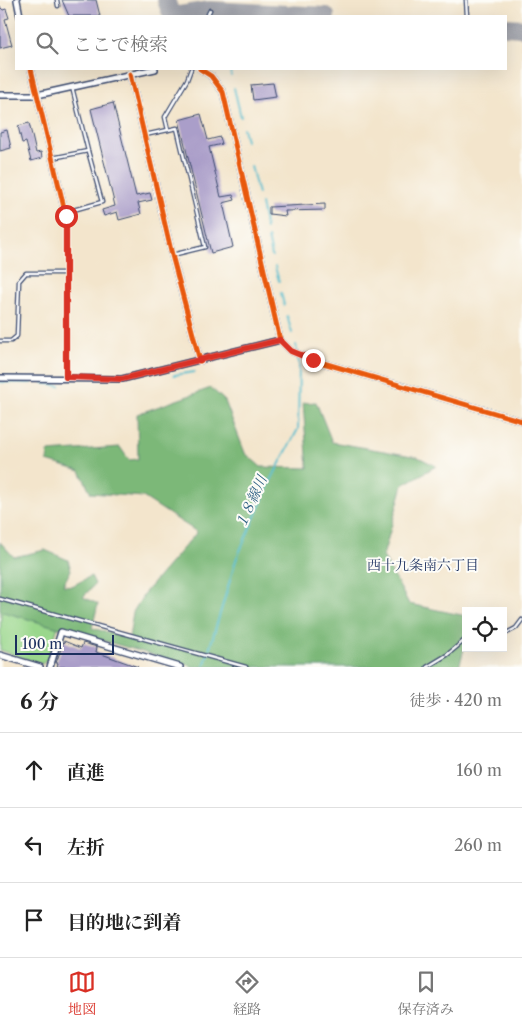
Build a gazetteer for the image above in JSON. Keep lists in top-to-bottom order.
{
  "districts": ["西十九条南六丁目"],
  "water": ["１８線川"],
  "scale_bar": "100 m",
  "page": {
    "search": "ここで検索",
    "scale": "100 m",
    "heading": ["6 分", "徒歩 · 420 m"],
    "list": [
      ["直進", "160 m"],
      ["左折", "260 m"],
      "目的地に到着"
    ],
    "nav": ["地図", "経路", "保存済み"]
  }
}
